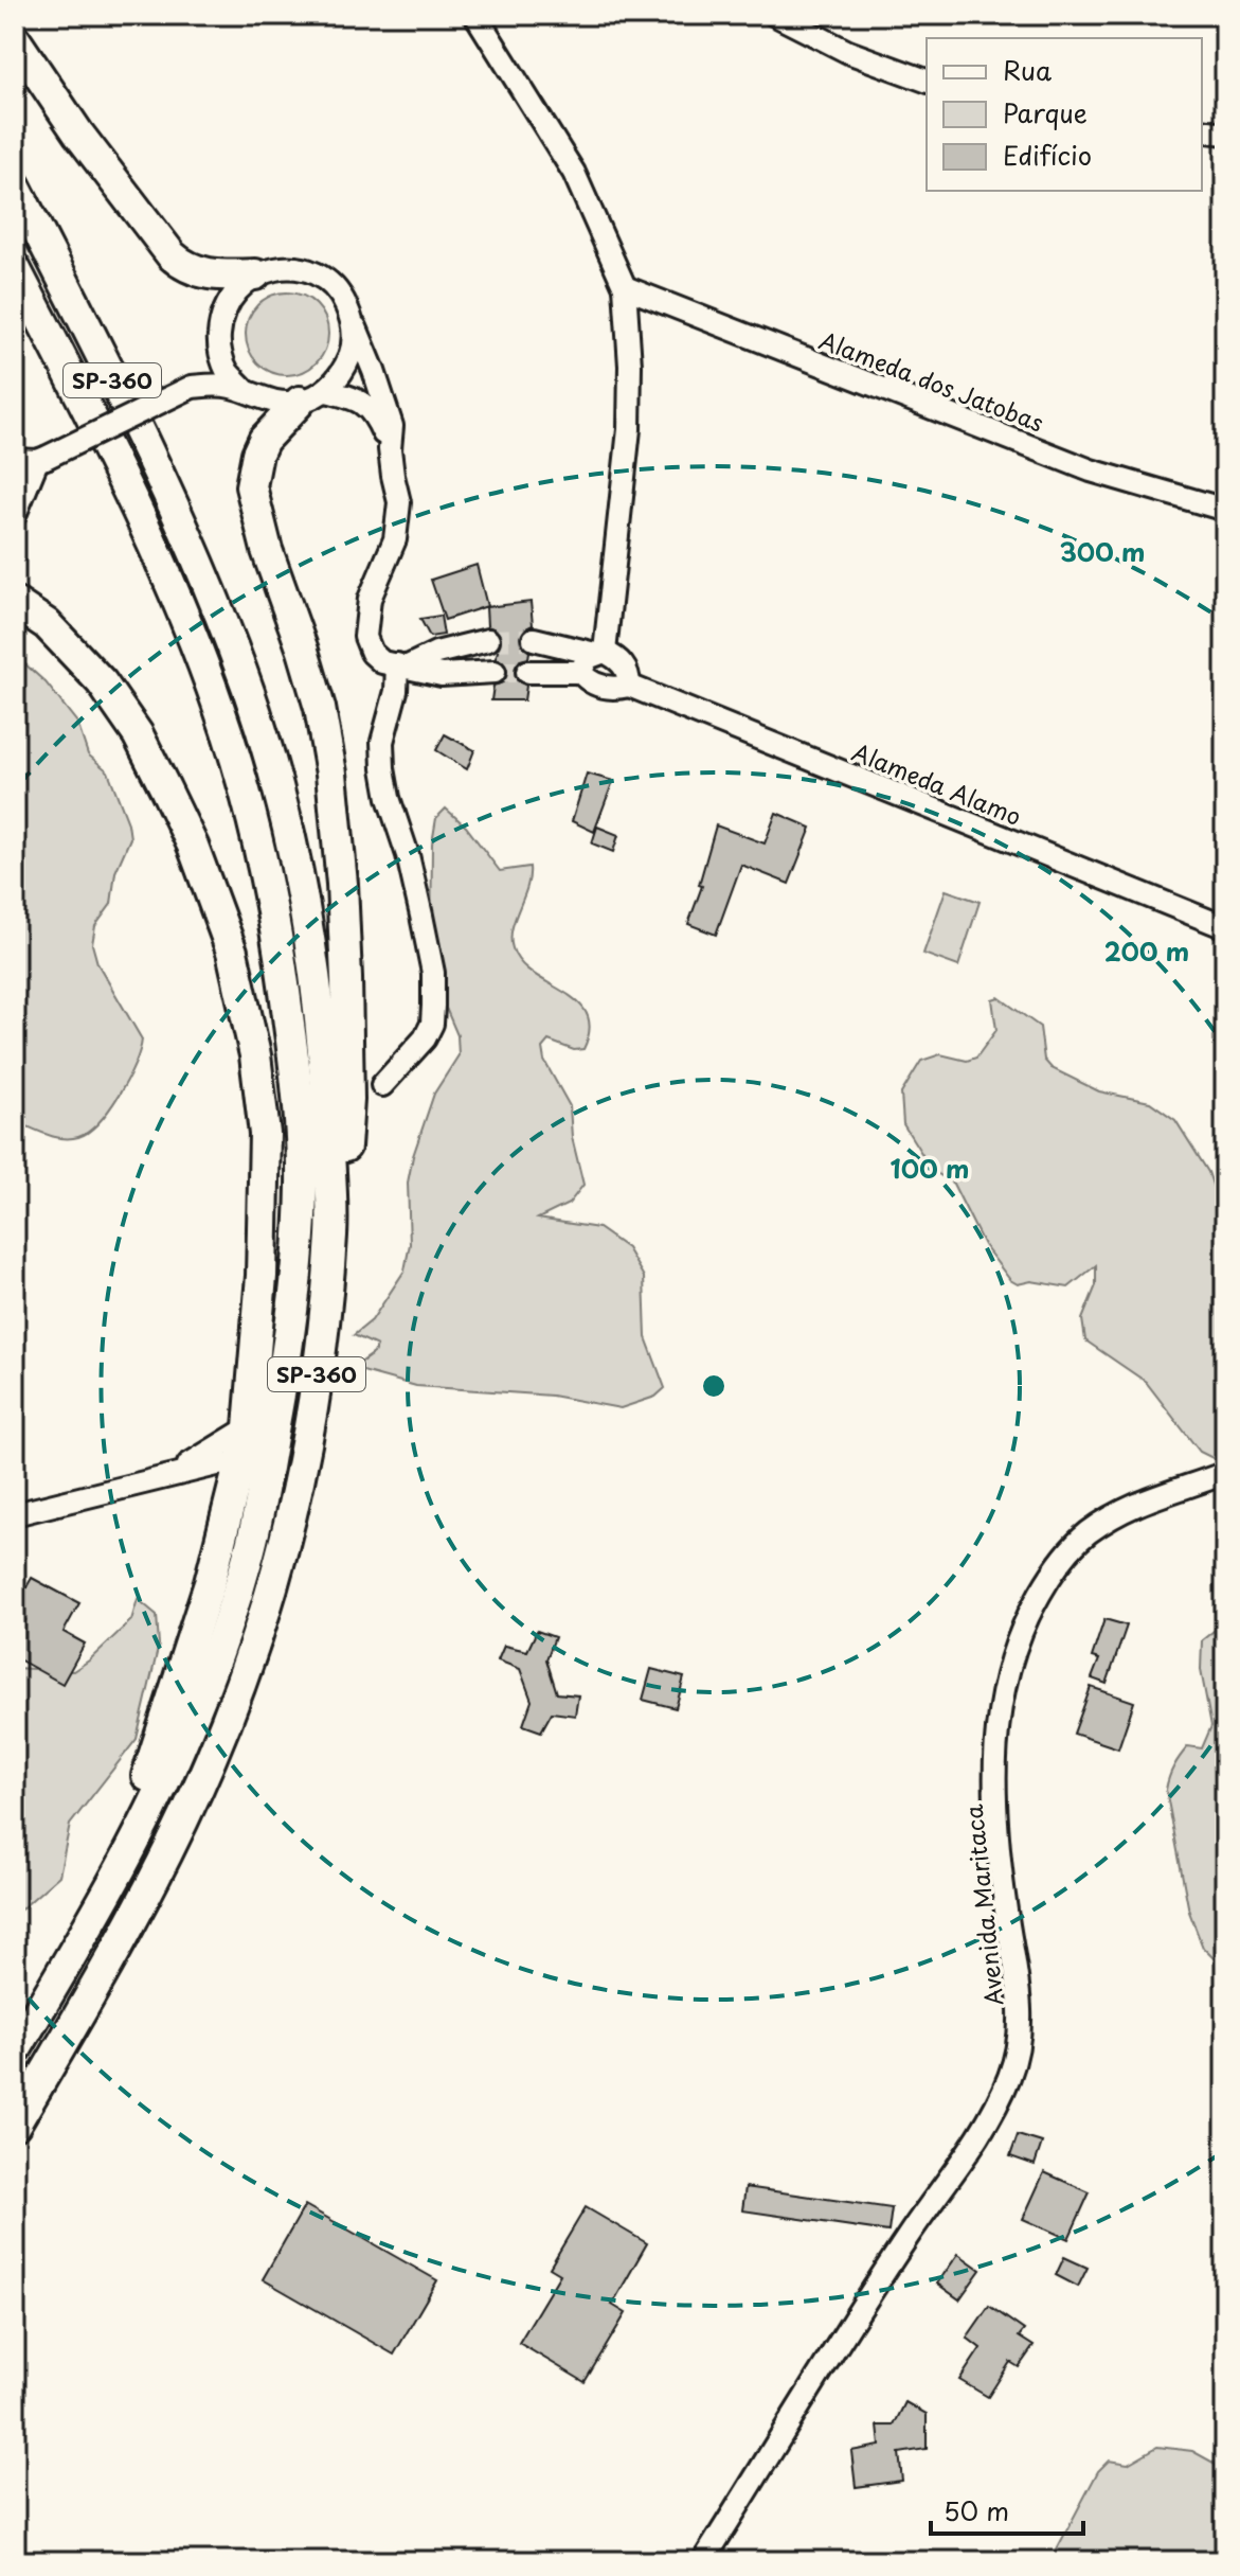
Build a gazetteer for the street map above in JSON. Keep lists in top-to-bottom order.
{
  "streets": {
    "highway": ["SP-360"],
    "street": ["Alameda dos Jatobas", "Alameda Alamo", "Avenida Maritaca"]
  },
  "legend": ["Rua", "Parque", "Edifício"],
  "scale_bar": "50 m",
  "rings": ["300 m", "200 m", "100 m"]
}
